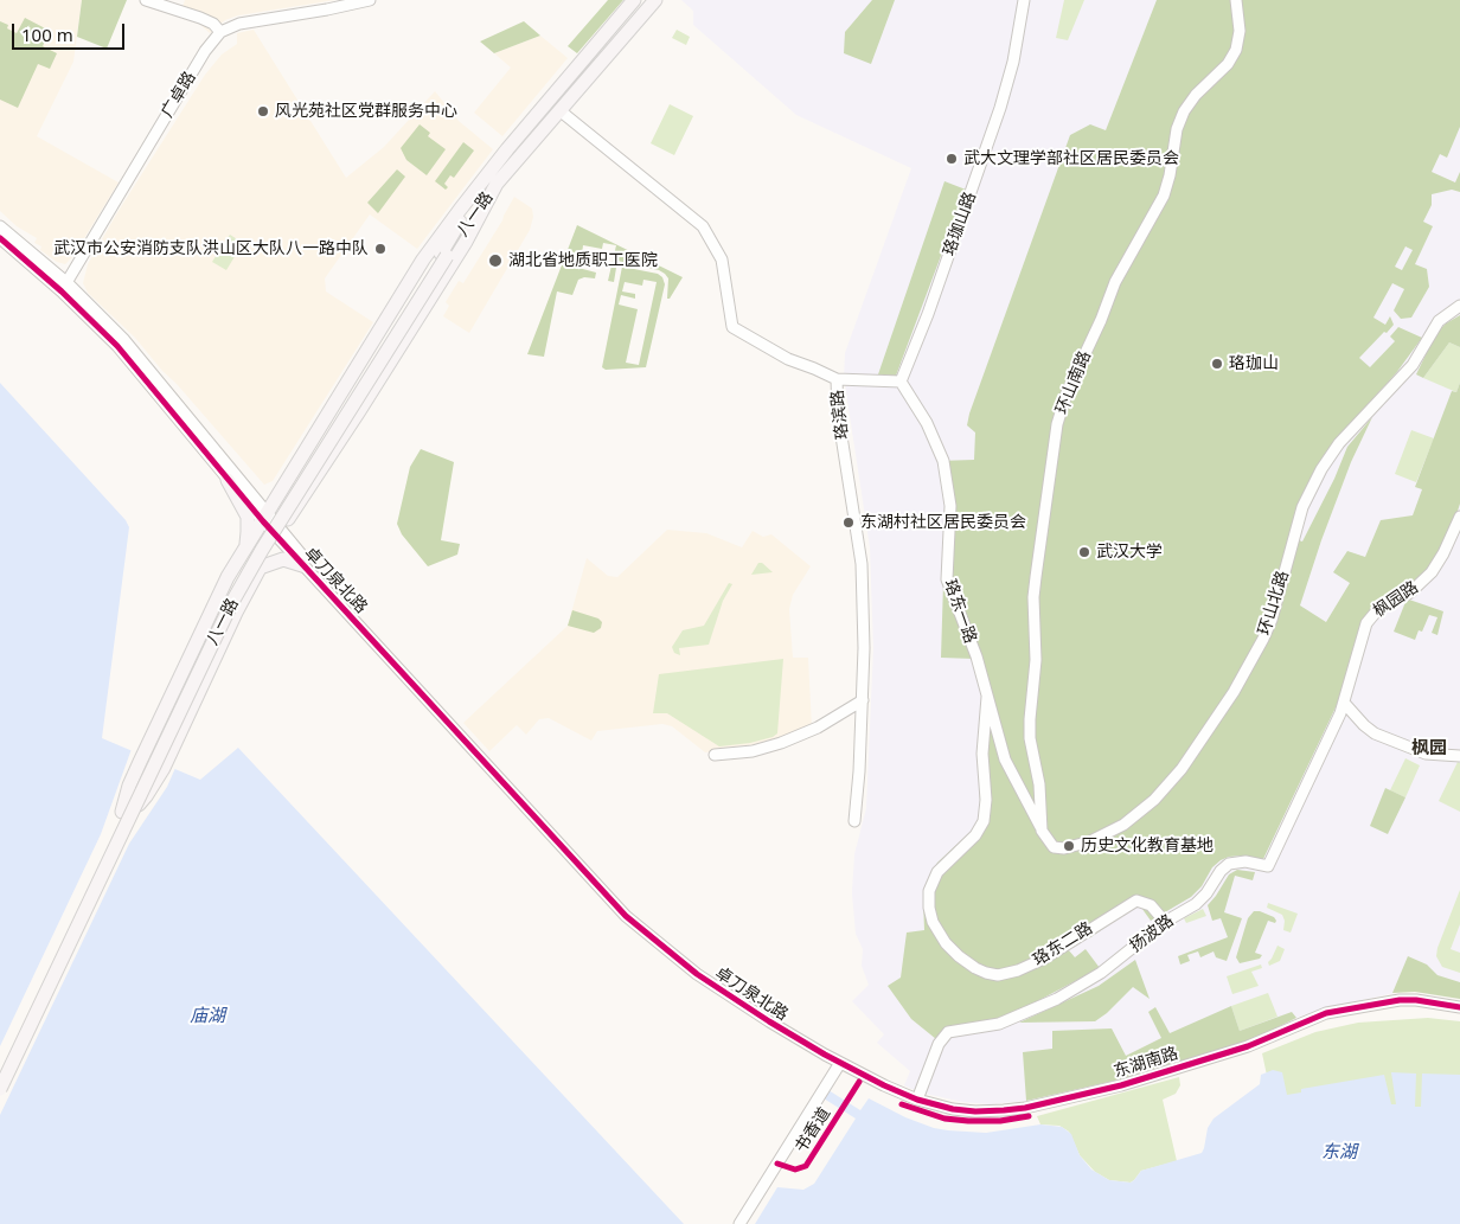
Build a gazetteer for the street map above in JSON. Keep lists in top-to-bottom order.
{
  "streets": {
    "main road": ["八一路"],
    "street": [
      "广卓路",
      "珞珈山路",
      "环山南路",
      "珞滨路",
      "卓刀泉北路",
      "枫园路",
      "环山北路",
      "珞东一路",
      "扬波路",
      "珞东二路",
      "东湖南路"
    ],
    "cycle path": ["书香道"]
  },
  "crossings": [
    ["广卓路", "卓刀泉北路"],
    ["八一路", "珞滨路"],
    ["八一路", "卓刀泉北路"],
    ["珞珈山路", "珞东一路"],
    ["环山南路", "环山北路"],
    ["环山南路", "珞东一路"],
    ["卓刀泉北路", "东湖南路"],
    ["枫园路", "扬波路"],
    ["环山北路", "珞东一路"],
    ["珞东一路", "珞东二路"],
    ["扬波路", "珞东二路"],
    ["扬波路", "东湖南路"]
  ],
  "districts": ["枫园"],
  "water": ["庙湖", "东湖"],
  "places": [
    "风光苑社区党群服务中心",
    "武大文理学部社区居民委员会",
    "武汉市公安消防支队洪山区大队八一路中队",
    "湖北省地质职工医院",
    "珞珈山",
    "东湖村社区居民委员会",
    "武汉大学",
    "历史文化教育基地"
  ],
  "scale_bar": "100 m"
}
